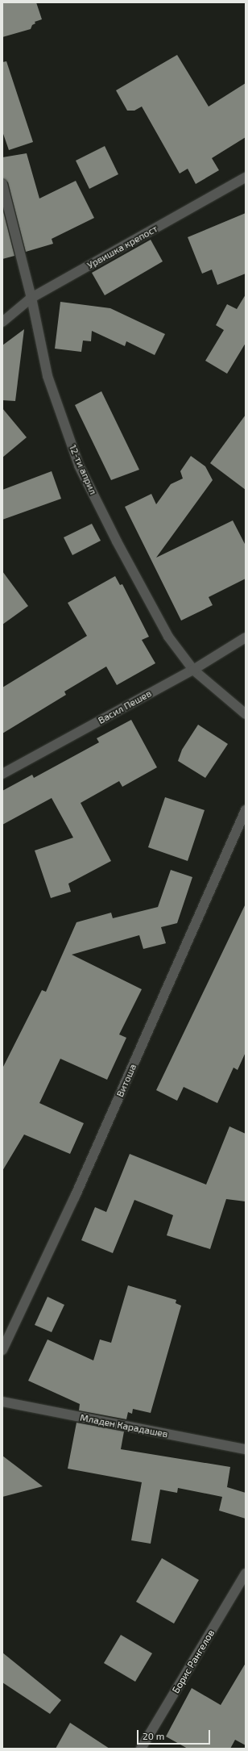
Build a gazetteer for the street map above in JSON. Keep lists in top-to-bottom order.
{
  "streets": {
    "street": [
      "Урвишка крепост",
      "12-ти април",
      "Васил Пешев",
      "Витоша",
      "Младен Карадашев",
      "Борис Рангелов"
    ]
  },
  "crossings": [
    ["Урвишка крепост", "12-ти април"],
    ["12-ти април", "Васил Пешев"]
  ],
  "scale_bar": "20 m"
}
